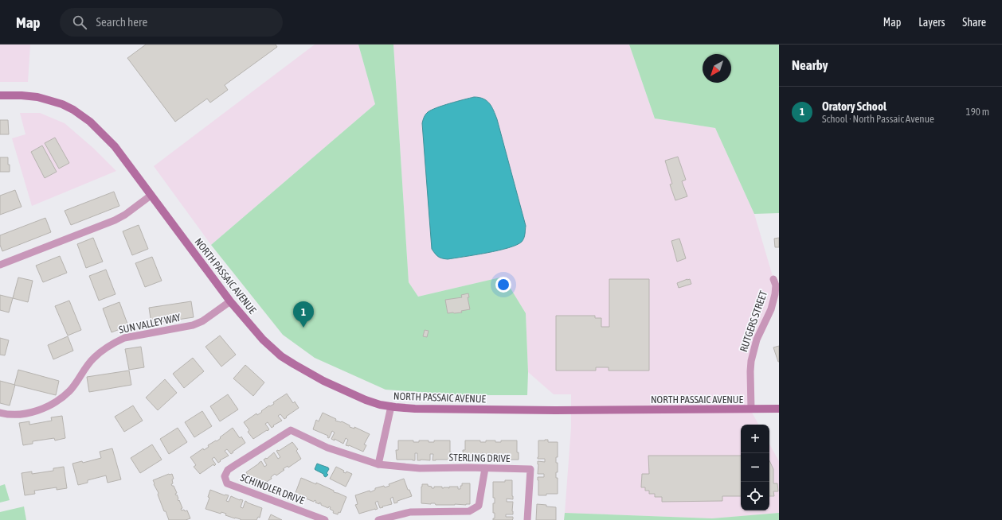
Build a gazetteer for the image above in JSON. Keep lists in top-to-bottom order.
{
  "streets": {
    "main road": ["NORTH PASSAIC AVENUE"],
    "street": [
      "RUTGERS STREET",
      "SUN VALLEY WAY",
      "STERLING DRIVE",
      "SCHINDLER DRIVE"
    ]
  },
  "crossings": [
    ["NORTH PASSAIC AVENUE", "RUTGERS STREET"],
    ["NORTH PASSAIC AVENUE", "SUN VALLEY WAY"],
    ["STERLING DRIVE", "SCHINDLER DRIVE"]
  ],
  "north": "bottom left",
  "page": {
    "header": "Map",
    "search": "Search here",
    "nav": ["Map", "Layers", "Share"],
    "heading": "Nearby",
    "list": [
      {
        "mark": "1",
        "name": "Oratory School",
        "note": "School · North Passaic Avenue",
        "value": "190 m"
      }
    ],
    "pins": "1",
    "map_buttons": ["+", "−"]
  }
}
